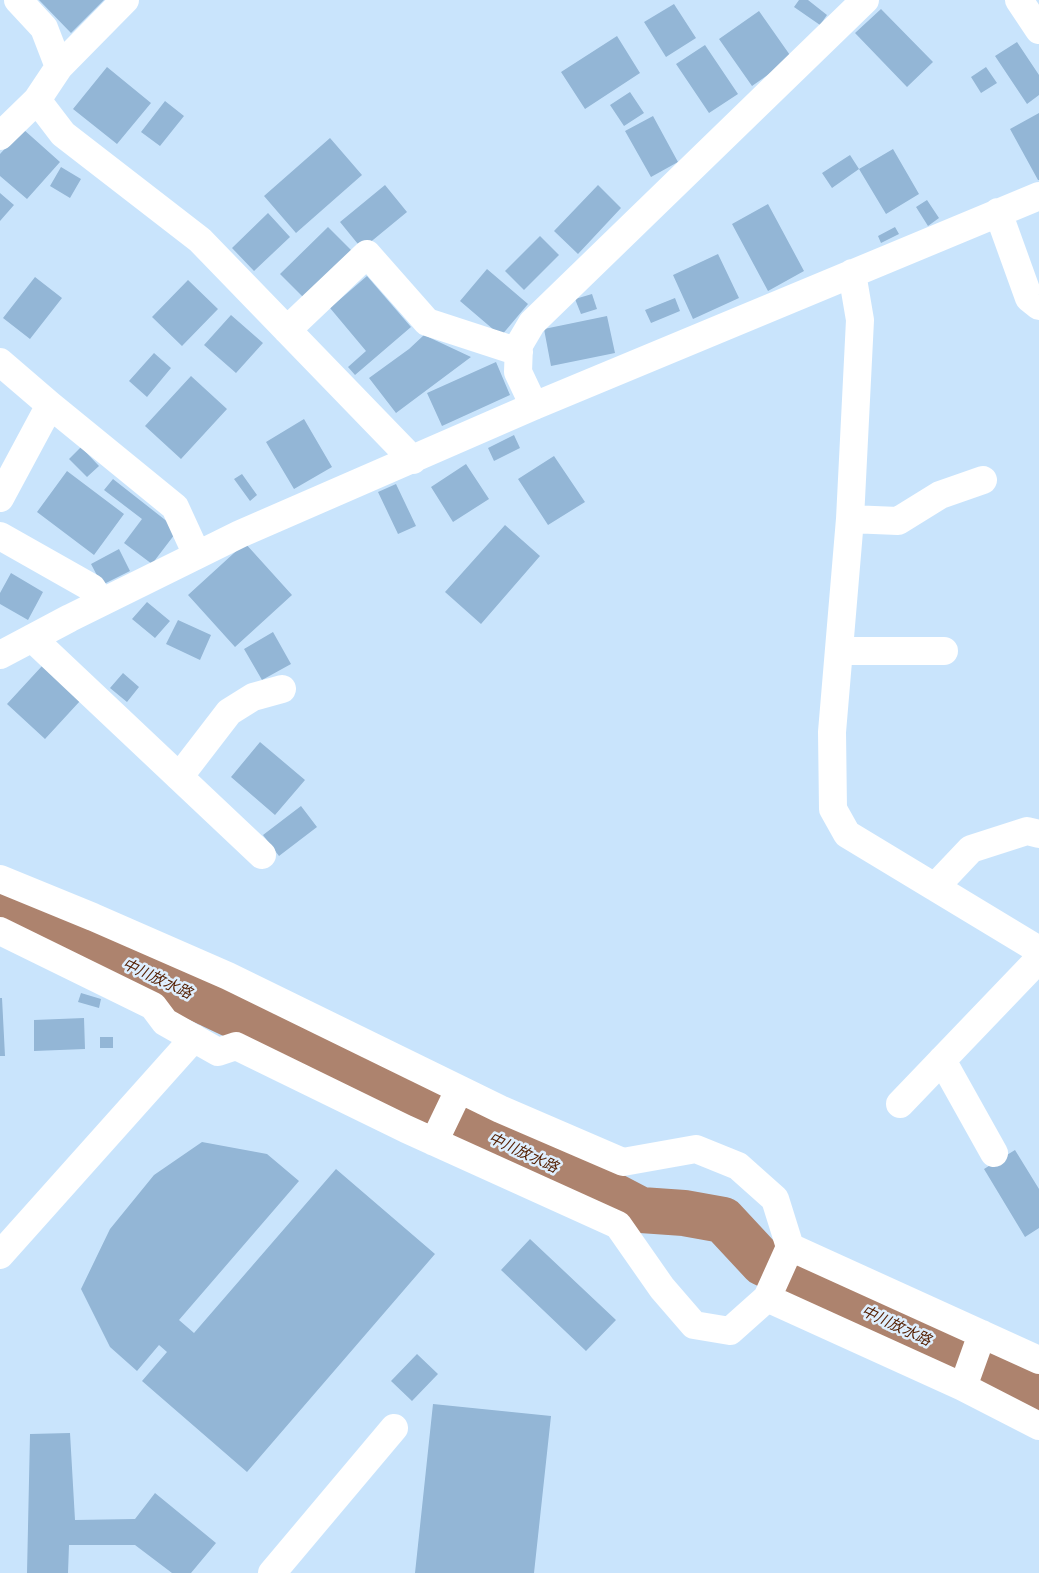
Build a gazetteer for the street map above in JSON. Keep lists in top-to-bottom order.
{
  "water": ["中川放水路"]
}
